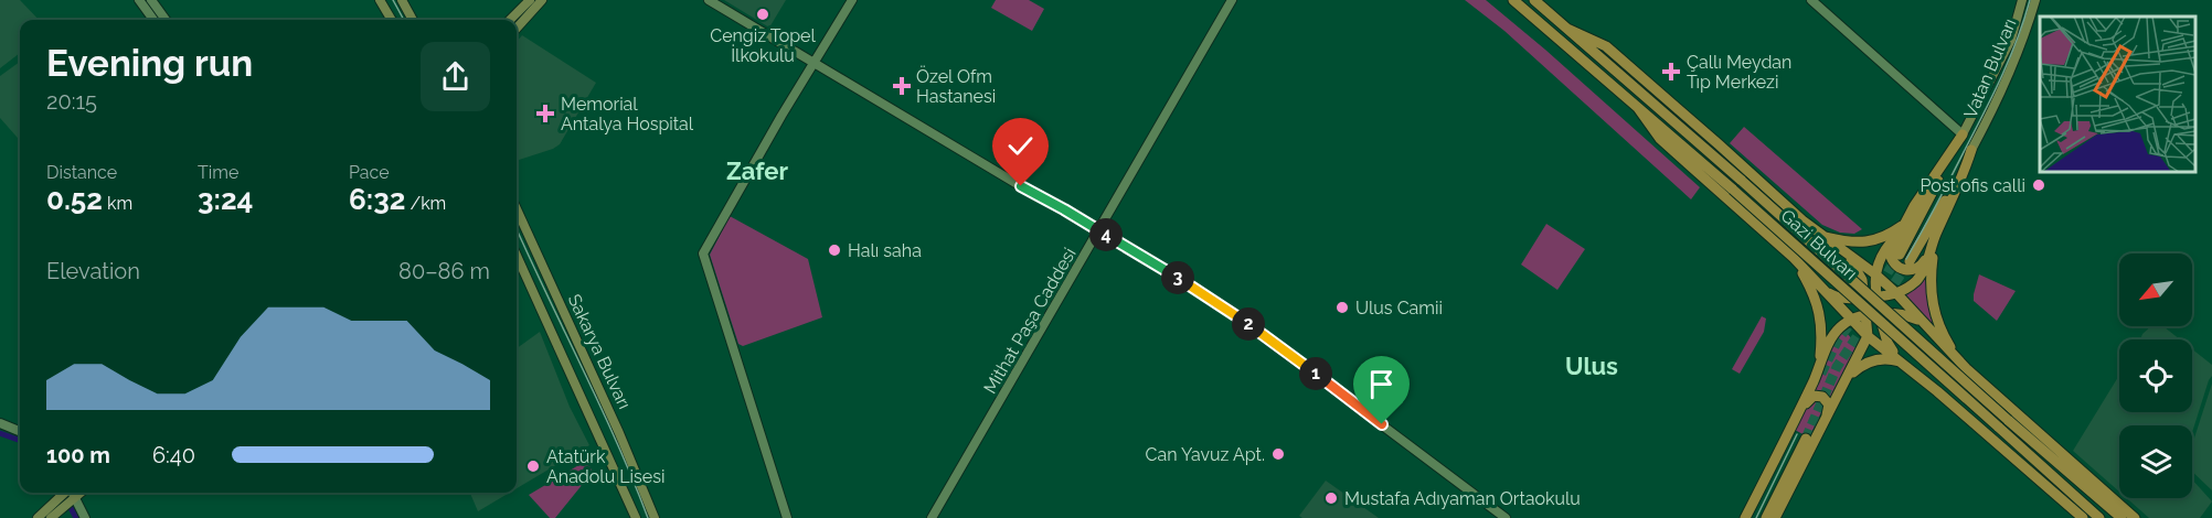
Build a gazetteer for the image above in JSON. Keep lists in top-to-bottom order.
{
  "streets": {
    "highway": ["Gazi Bulvarı"],
    "main road": ["Vatan Bulvarı", "Sakarya Bulvarı"],
    "street": ["Mithat Paşa Caddesi"]
  },
  "districts": ["Zafer", "Ulus"],
  "places": {
    "other": [
      "Cengiz Topel İlkokulu",
      "Post ofis calli",
      "Halı saha",
      "Ulus Camii",
      "Can Yavuz Apt.",
      "Atatürk Anadolu Lisesi",
      "Mustafa Adıyaman Ortaokulu"
    ],
    "health": ["Çallı Meydan Tıp Merkezi", "Özel Ofm Hastanesi", "Memorial Antalya Hospital"]
  },
  "north": "bottom left",
  "page": {
    "heading": ["Evening run", "20:15"],
    "stats": [
      ["Distance", "0.52 km"],
      ["Time", "3:24"],
      ["Pace", "6:32 /km"]
    ],
    "pins": [
      "4",
      "3",
      "2",
      "1"
    ],
    "chart": ["Elevation", "80–86 m"],
    "list": [
      {
        "name": "100 m",
        "note": "6:40"
      }
    ]
  }
}
